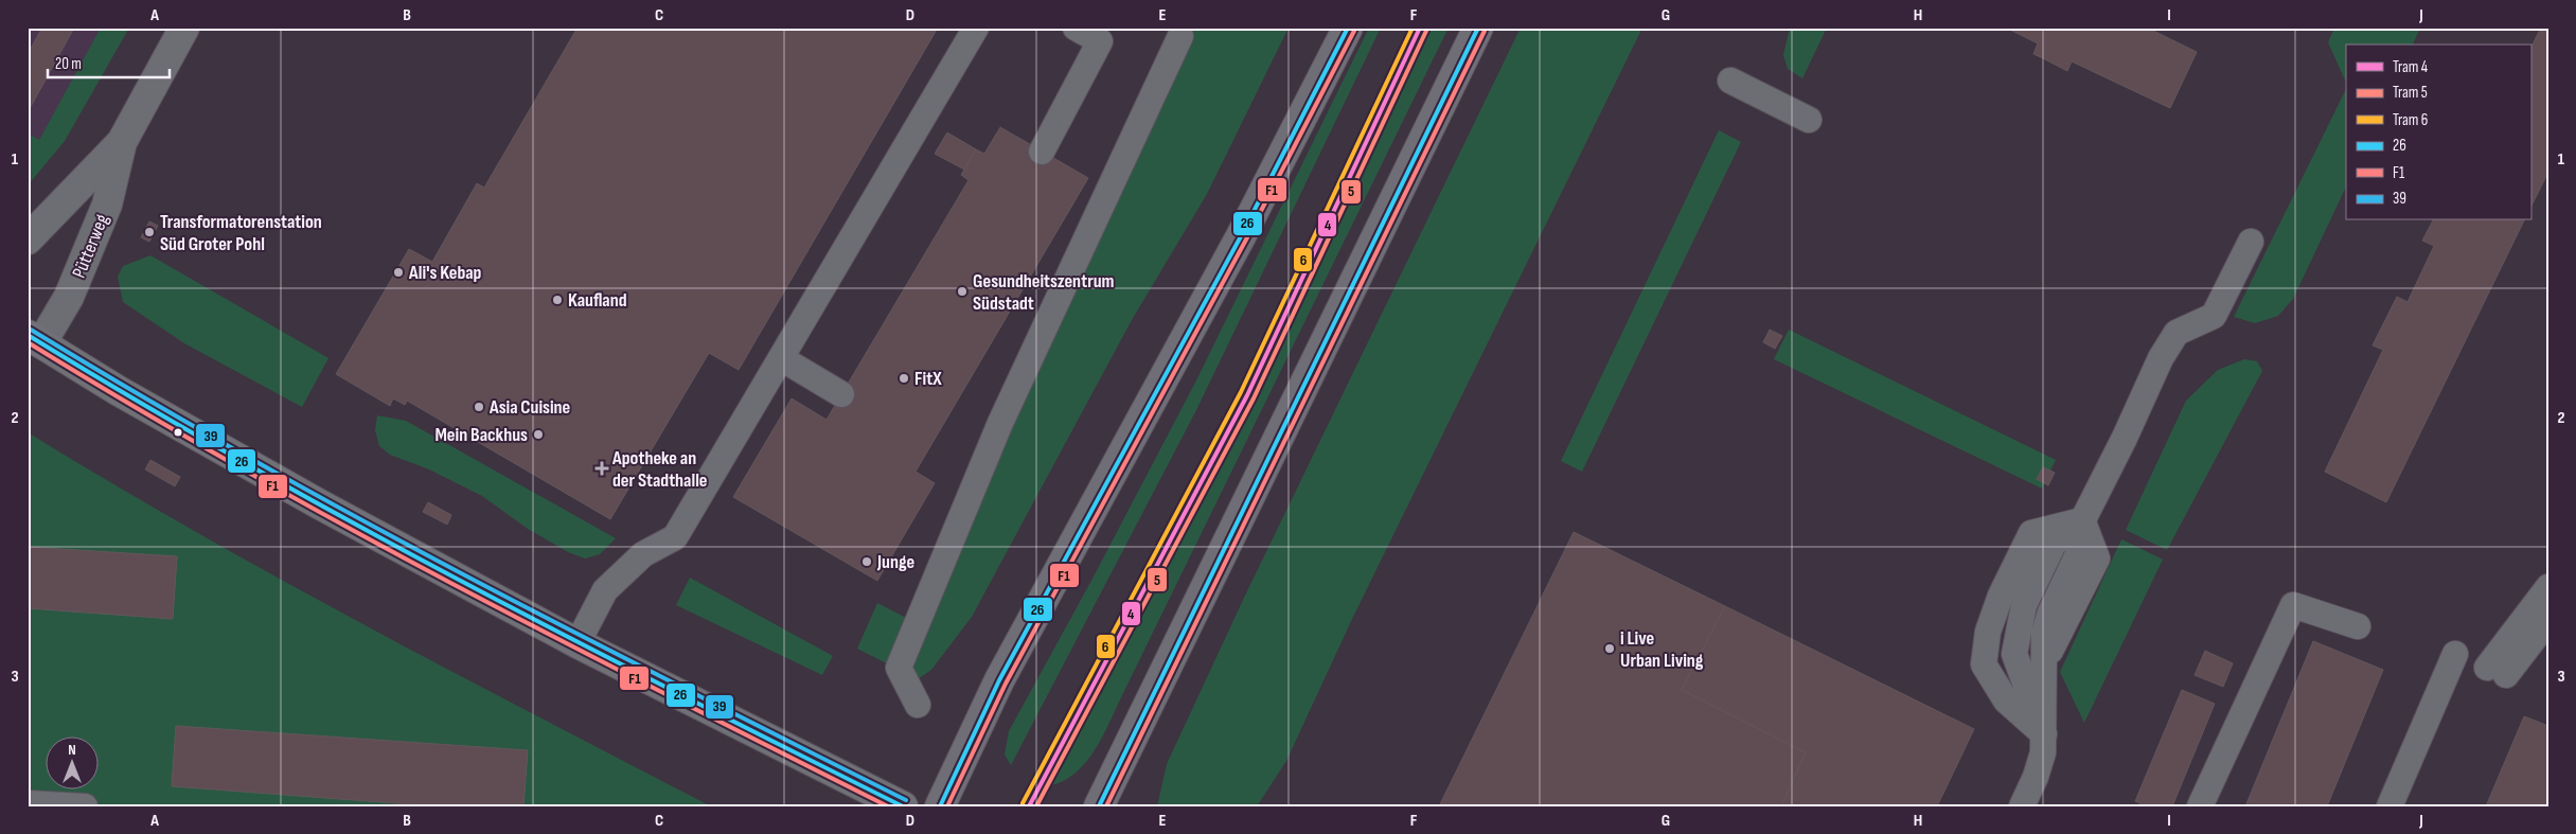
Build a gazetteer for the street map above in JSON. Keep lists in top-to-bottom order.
{
  "streets": {
    "street": ["Pütterweg"]
  },
  "places": {
    "other": [
      "Transformatorenstation Süd Groter Pohl",
      "Ali's Kebap",
      "Gesundheitszentrum Südstadt",
      "Kaufland",
      "FitX",
      "Asia Cuisine",
      "Mein Backhus",
      "Junge",
      "i Live Urban Living"
    ],
    "health": ["Apotheke an der Stadthalle"]
  },
  "lines": [
    "tram line 4",
    "tram line 6",
    "transit line 26",
    "tram line 5",
    "transit line F1",
    "transit line 39"
  ],
  "legend": [
    "Tram 4",
    "Tram 5",
    "Tram 6",
    "26",
    "F1",
    "39"
  ],
  "scale_bar": "20 m",
  "north": "top",
  "grid": {
    "columns": [
      "A",
      "B",
      "C",
      "D",
      "E",
      "F",
      "G",
      "H",
      "I",
      "J"
    ],
    "rows": ["1", "2", "3"]
  }
}
